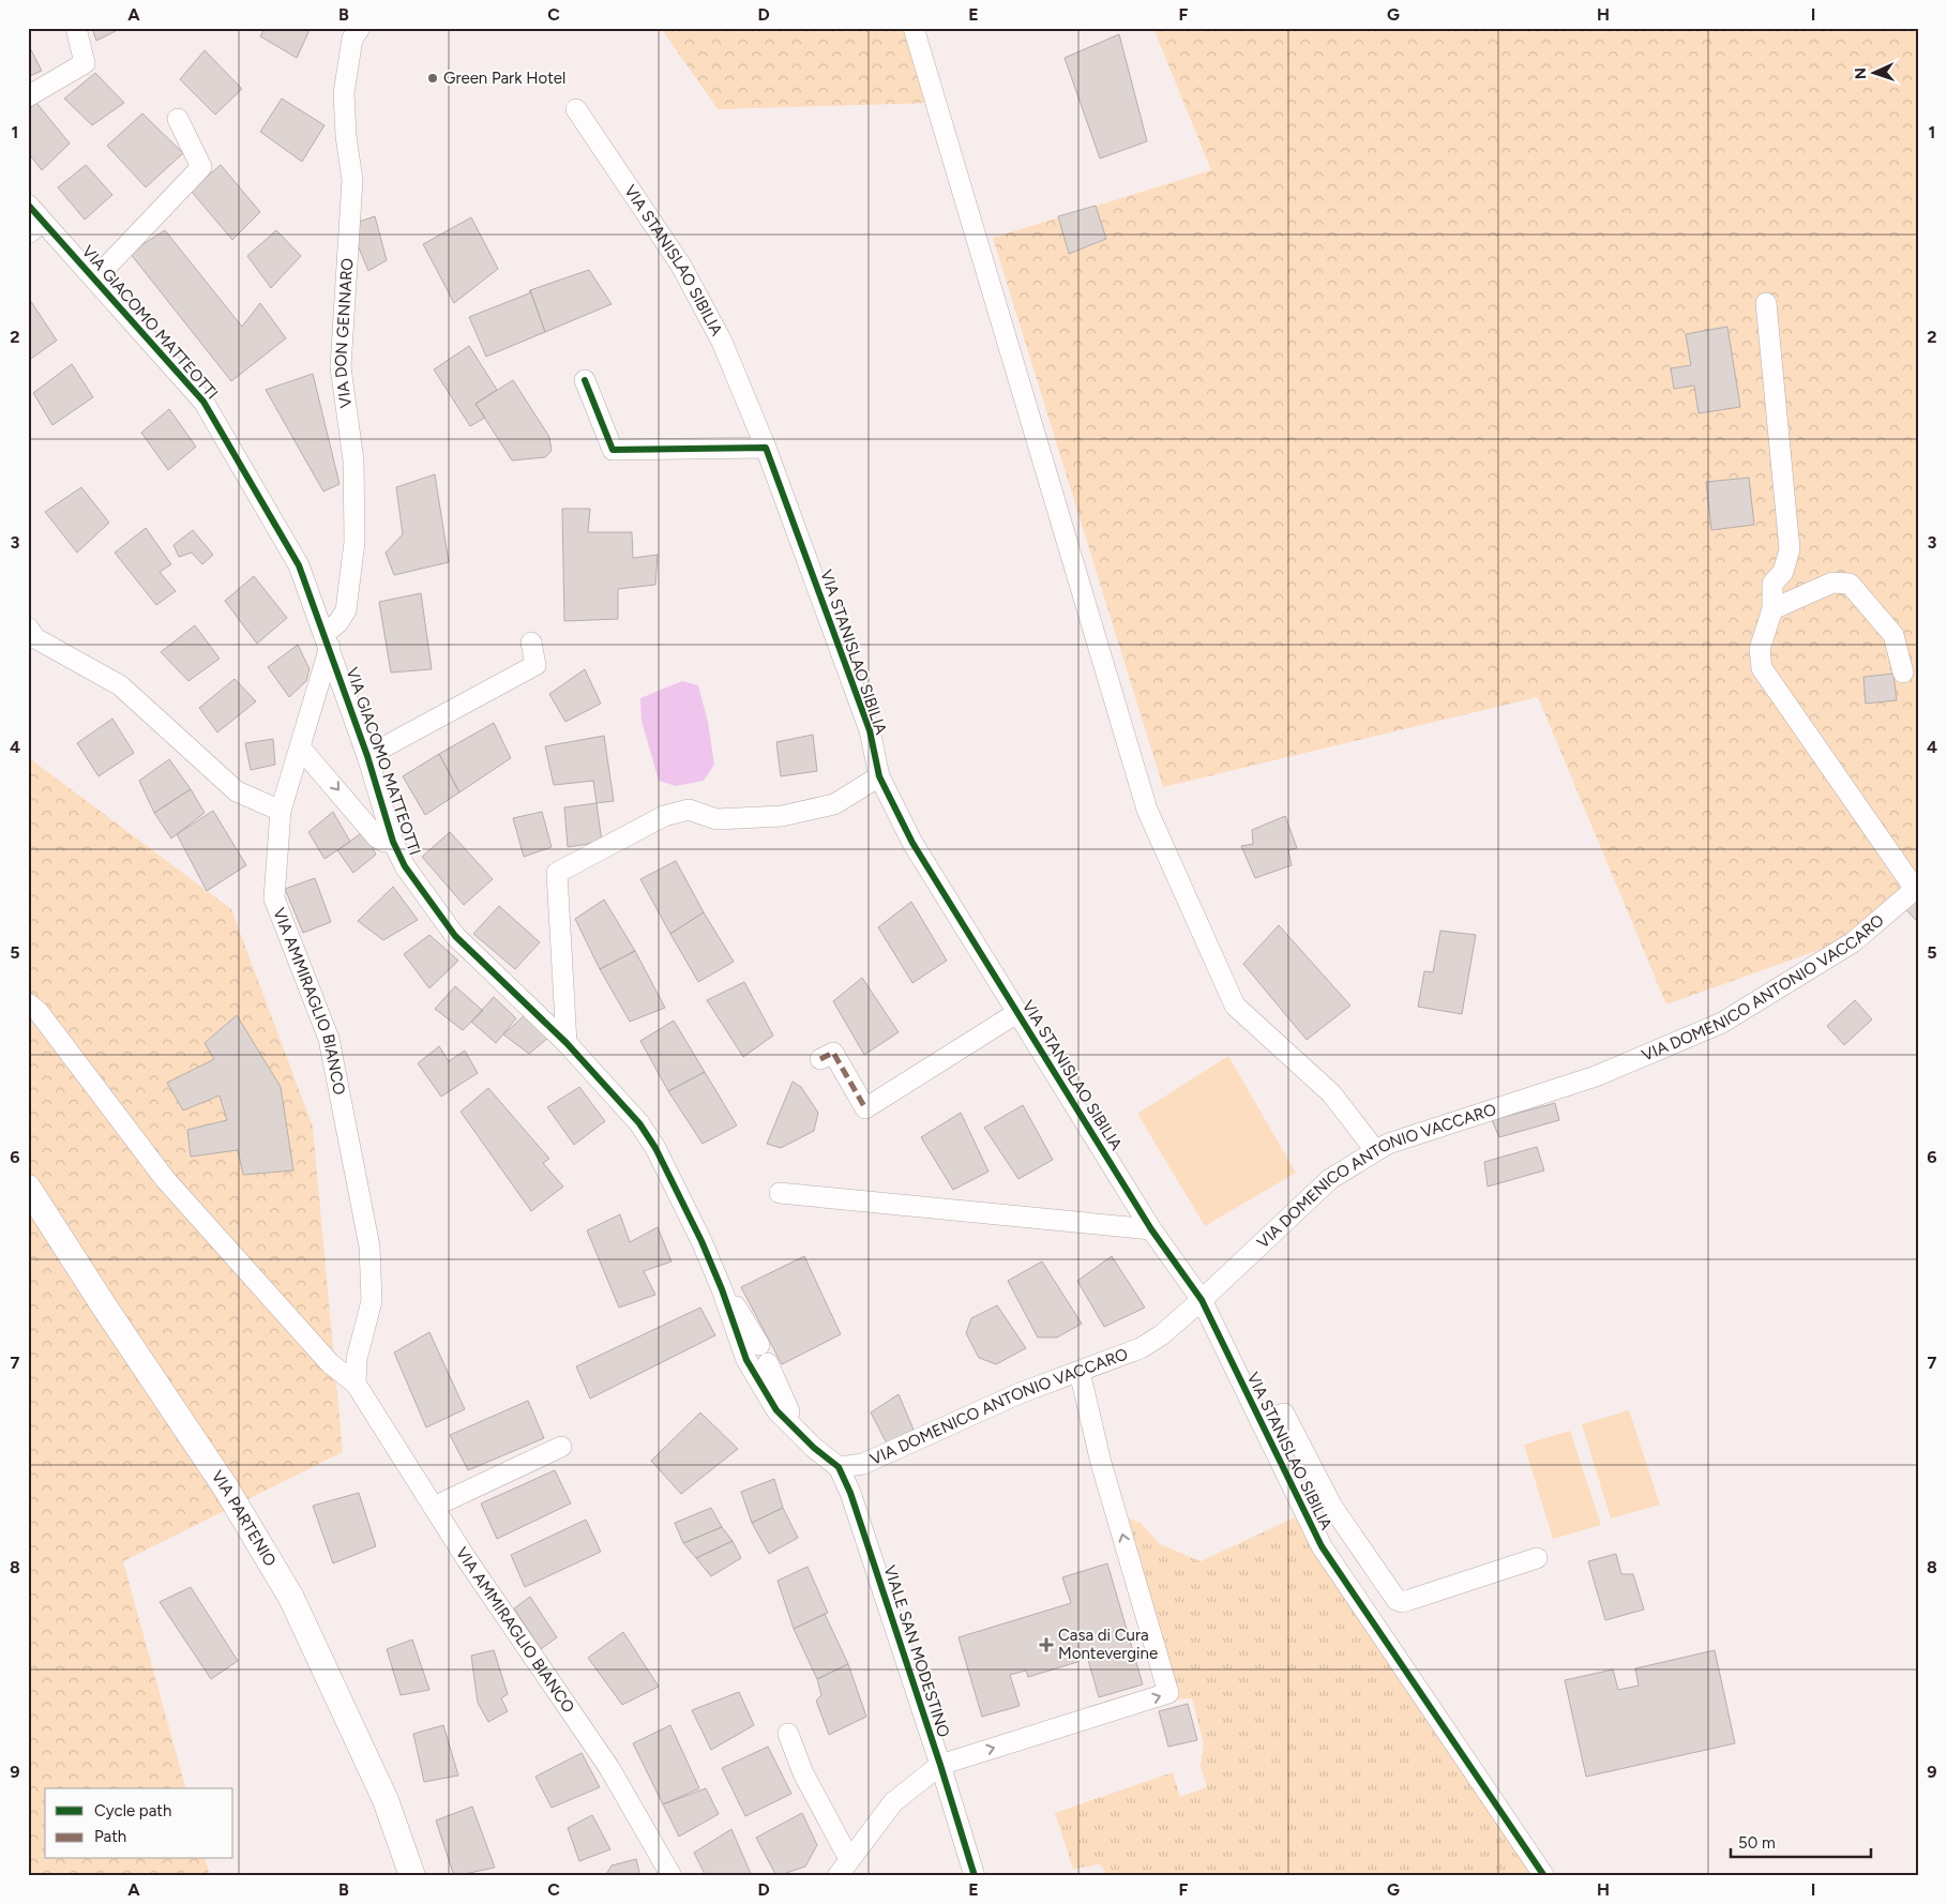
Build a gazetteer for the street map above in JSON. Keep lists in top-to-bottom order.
{
  "streets": {
    "main road": ["VIA PARTENIO"],
    "street": [
      "VIA STANISLAO SIBILIA",
      "VIA GIACOMO MATTEOTTI",
      "VIA DON GENNARO",
      "VIA DOMENICO ANTONIO VACCARO",
      "VIA AMMIRAGLIO BIANCO",
      "VIALE SAN MODESTINO"
    ]
  },
  "crossings": [
    ["VIA STANISLAO SIBILIA", "VIA DOMENICO ANTONIO VACCARO"],
    ["VIA GIACOMO MATTEOTTI", "VIA DON GENNARO"],
    ["VIA GIACOMO MATTEOTTI", "VIA AMMIRAGLIO BIANCO"],
    ["VIA GIACOMO MATTEOTTI", "VIALE SAN MODESTINO"],
    ["VIA DON GENNARO", "VIA AMMIRAGLIO BIANCO"],
    ["VIA DOMENICO ANTONIO VACCARO", "VIALE SAN MODESTINO"]
  ],
  "places": {
    "other": ["Green Park Hotel"],
    "health": ["Casa di Cura Montevergine"]
  },
  "legend": ["Cycle path", "Path"],
  "scale_bar": "50 m",
  "north": "left",
  "grid": {
    "columns": [
      "A",
      "B",
      "C",
      "D",
      "E",
      "F",
      "G",
      "H",
      "I"
    ],
    "rows": [
      "1",
      "2",
      "3",
      "4",
      "5",
      "6",
      "7",
      "8",
      "9"
    ]
  }
}
